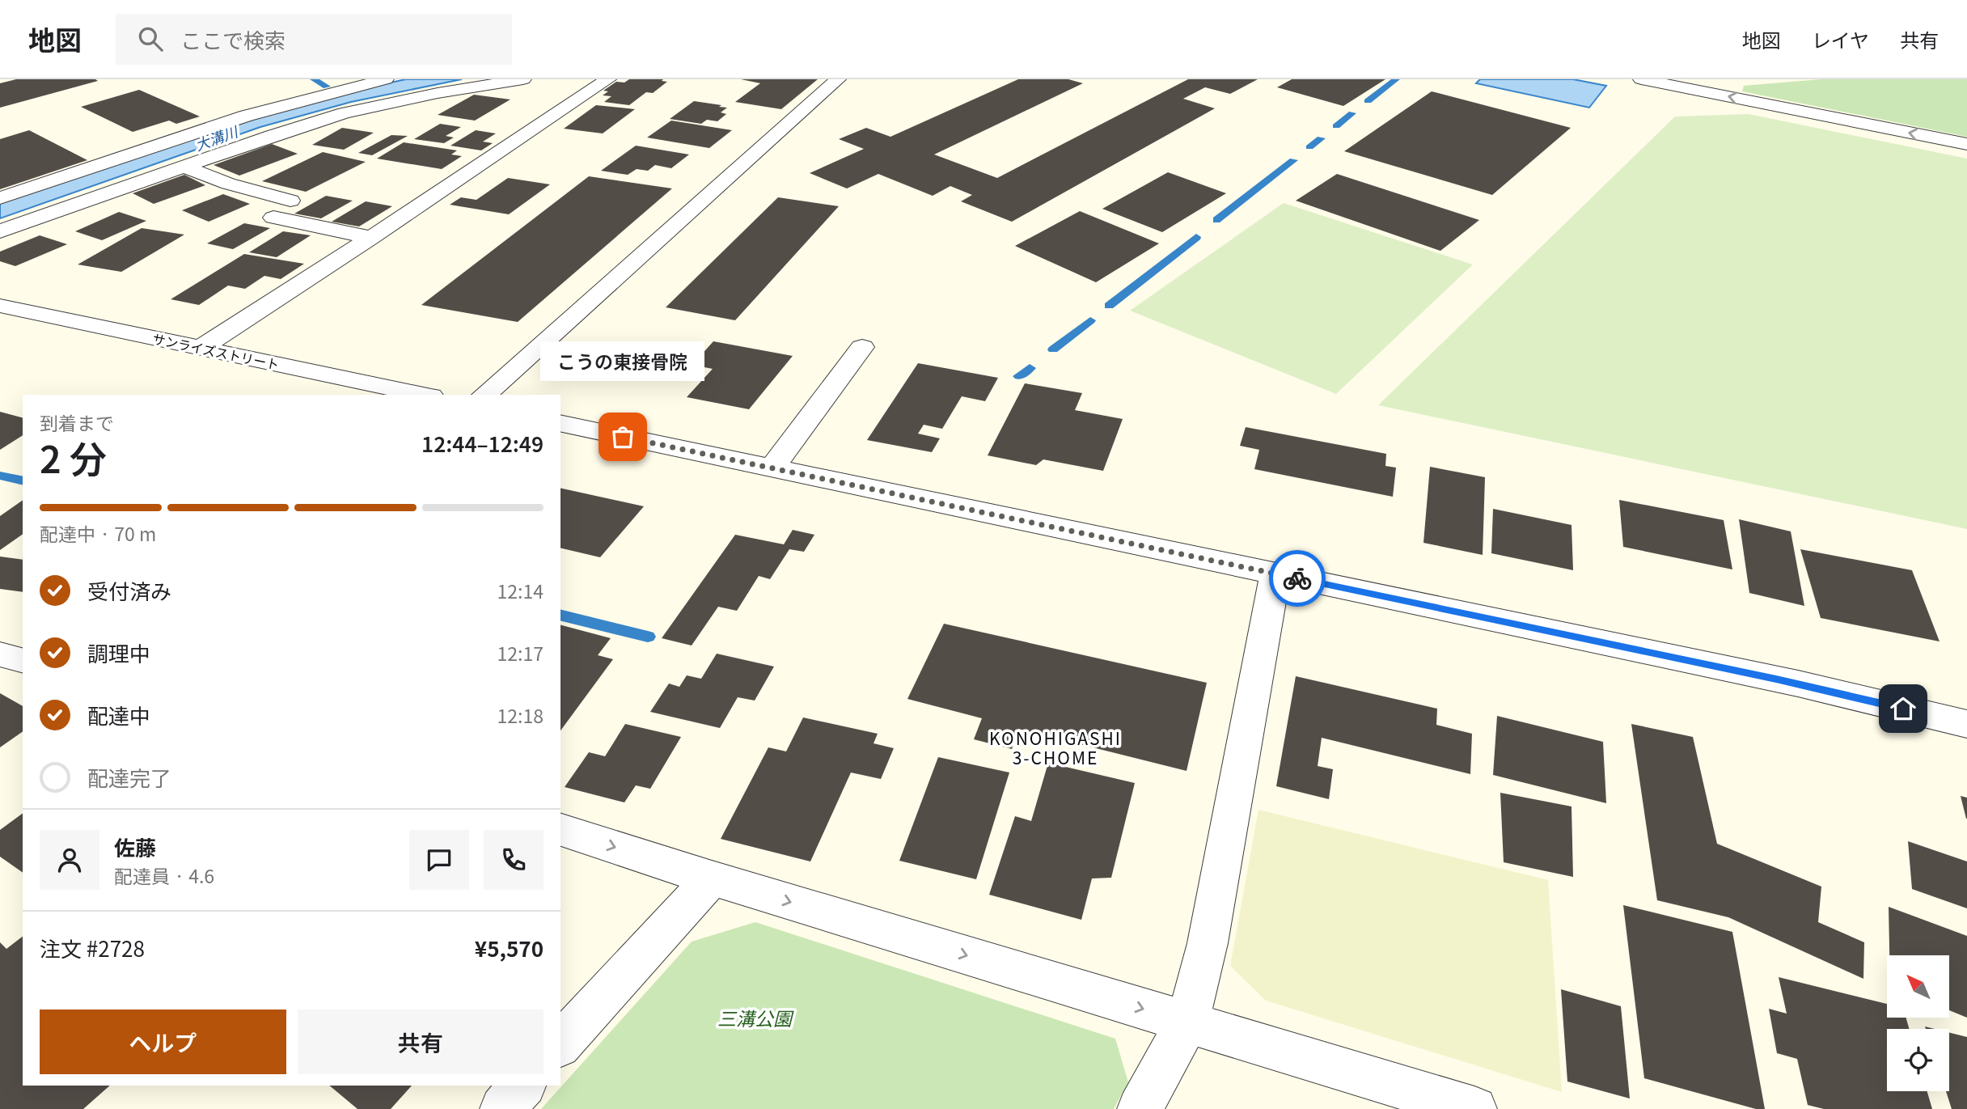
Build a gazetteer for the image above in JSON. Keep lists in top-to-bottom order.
{
  "streets": {
    "street": ["サンライズストリート"]
  },
  "districts": ["KONOHIGASHI 3-CHOME"],
  "water": ["大溝川"],
  "parks": ["三溝公園"],
  "places": ["こうの東接骨院"],
  "north": "top left",
  "page": {
    "header": "地図",
    "search": "ここで検索",
    "nav": ["地図", "レイヤ", "共有"],
    "bubble": "こうの東接骨院",
    "heading": ["2 分", "到着まで", "12:44–12:49"],
    "panel": [
      "佐藤",
      "配達員 · 4.6",
      "注文 #2728",
      "¥5,570"
    ],
    "bar": "配達中 · 70 m",
    "list": [
      ["受付済み", "12:14"],
      ["調理中", "12:17"],
      ["配達中", "12:18"],
      "配達完了"
    ],
    "buttons": ["ヘルプ", "共有"]
  }
}
